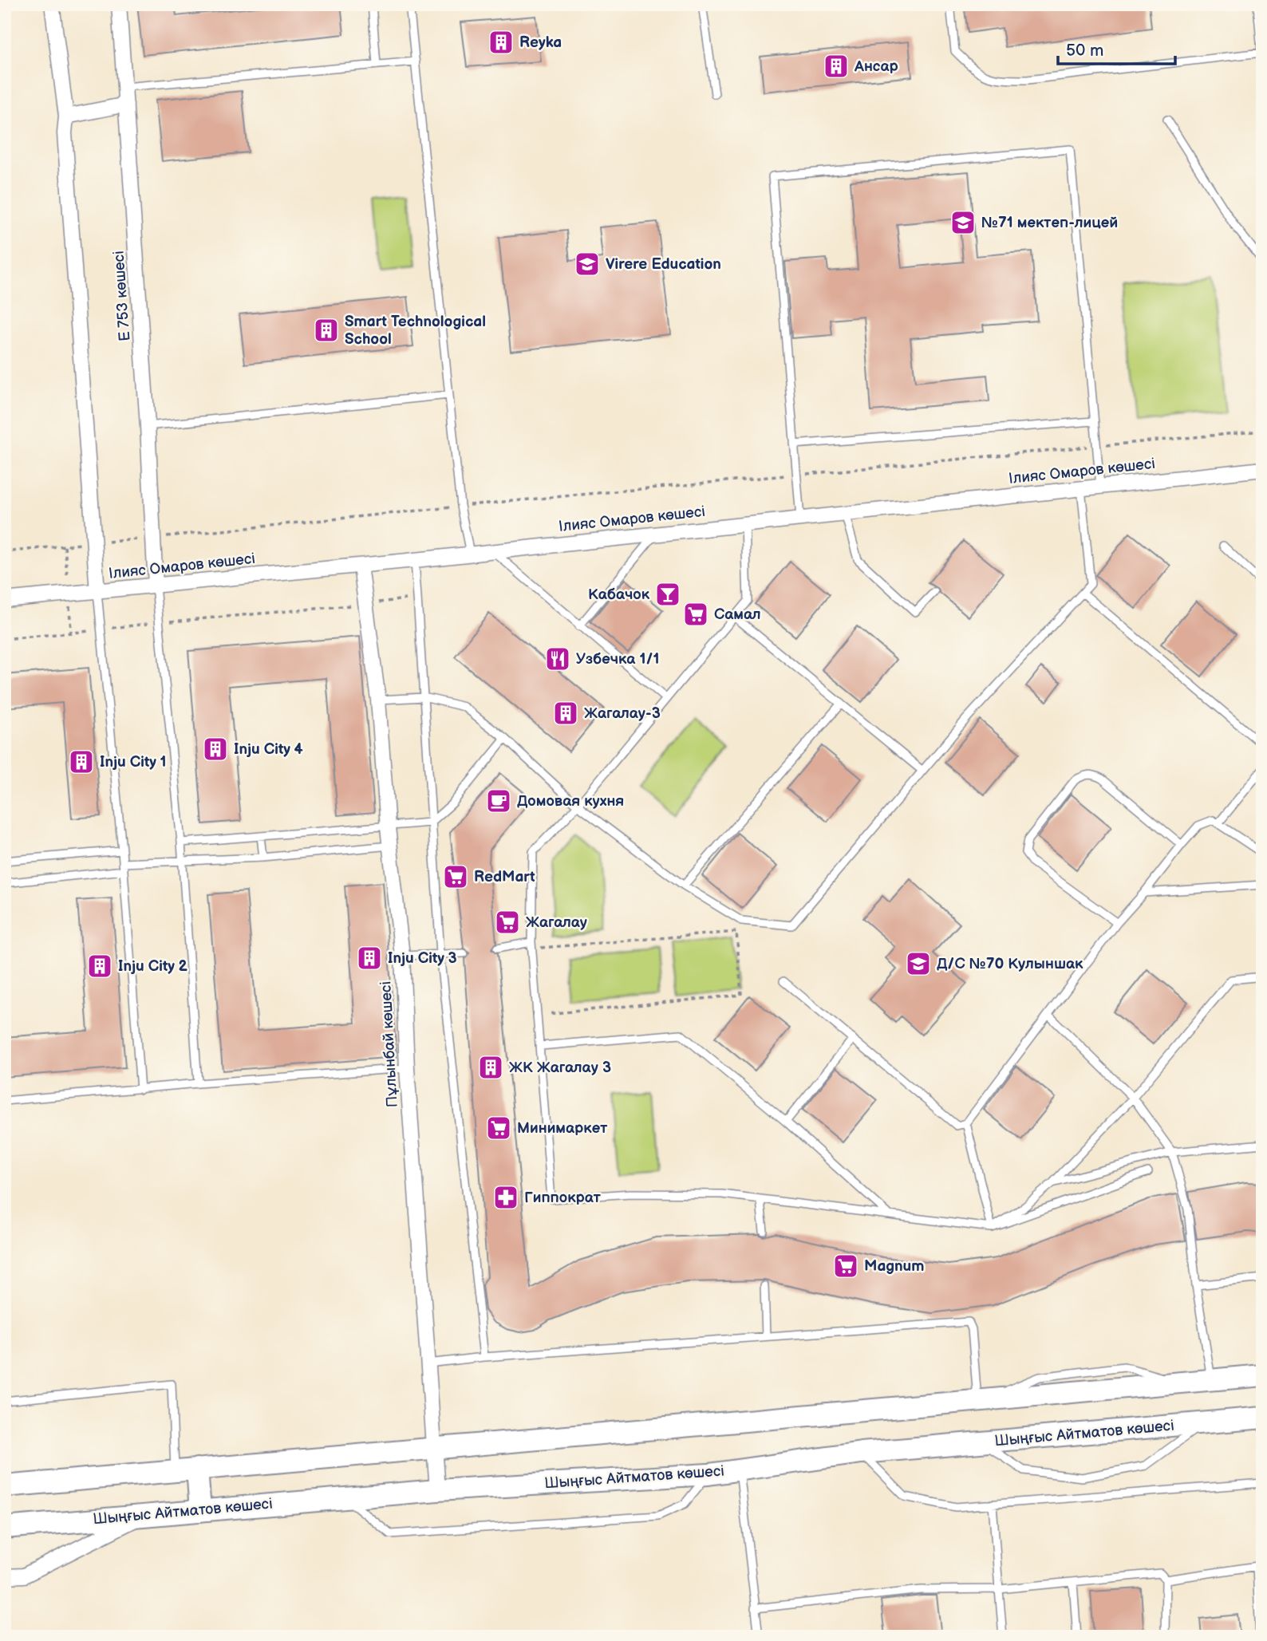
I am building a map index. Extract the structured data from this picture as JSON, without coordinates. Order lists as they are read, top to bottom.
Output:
{
  "streets": {
    "main road": ["Шыңғыс Айтматов көшесі"],
    "street": ["Е 753 көшесі", "Ілияс Омаров көшесі", "Пұлынбай көшесі"]
  },
  "crossings": [
    ["Е 753 көшесі", "Ілияс Омаров көшесі"],
    ["Ілияс Омаров көшесі", "Пұлынбай көшесі"],
    ["Пұлынбай көшесі", "Шыңғыс Айтматов көшесі"]
  ],
  "places": {
    "building": [
      "Reyka",
      "Ансар",
      "Smart Technological School",
      "Жагалау-3",
      "Inju City 4",
      "Inju City 1",
      "Inju City 3",
      "Inju City 2",
      "ЖК Жагалау 3"
    ],
    "school or university": ["№71 мектеп-лицей", "Virere Education", "Д/С №70 Кулыншак"],
    "bar": ["Кабачок"],
    "supermarket": [
      "Самал",
      "RedMart",
      "Жагалау",
      "Минимаркет",
      "Magnum"
    ],
    "restaurant": ["Узбечка 1/1"],
    "cafe": ["Домовая кухня"],
    "pharmacy": ["Гиппократ"]
  },
  "scale_bar": "50 m"
}
